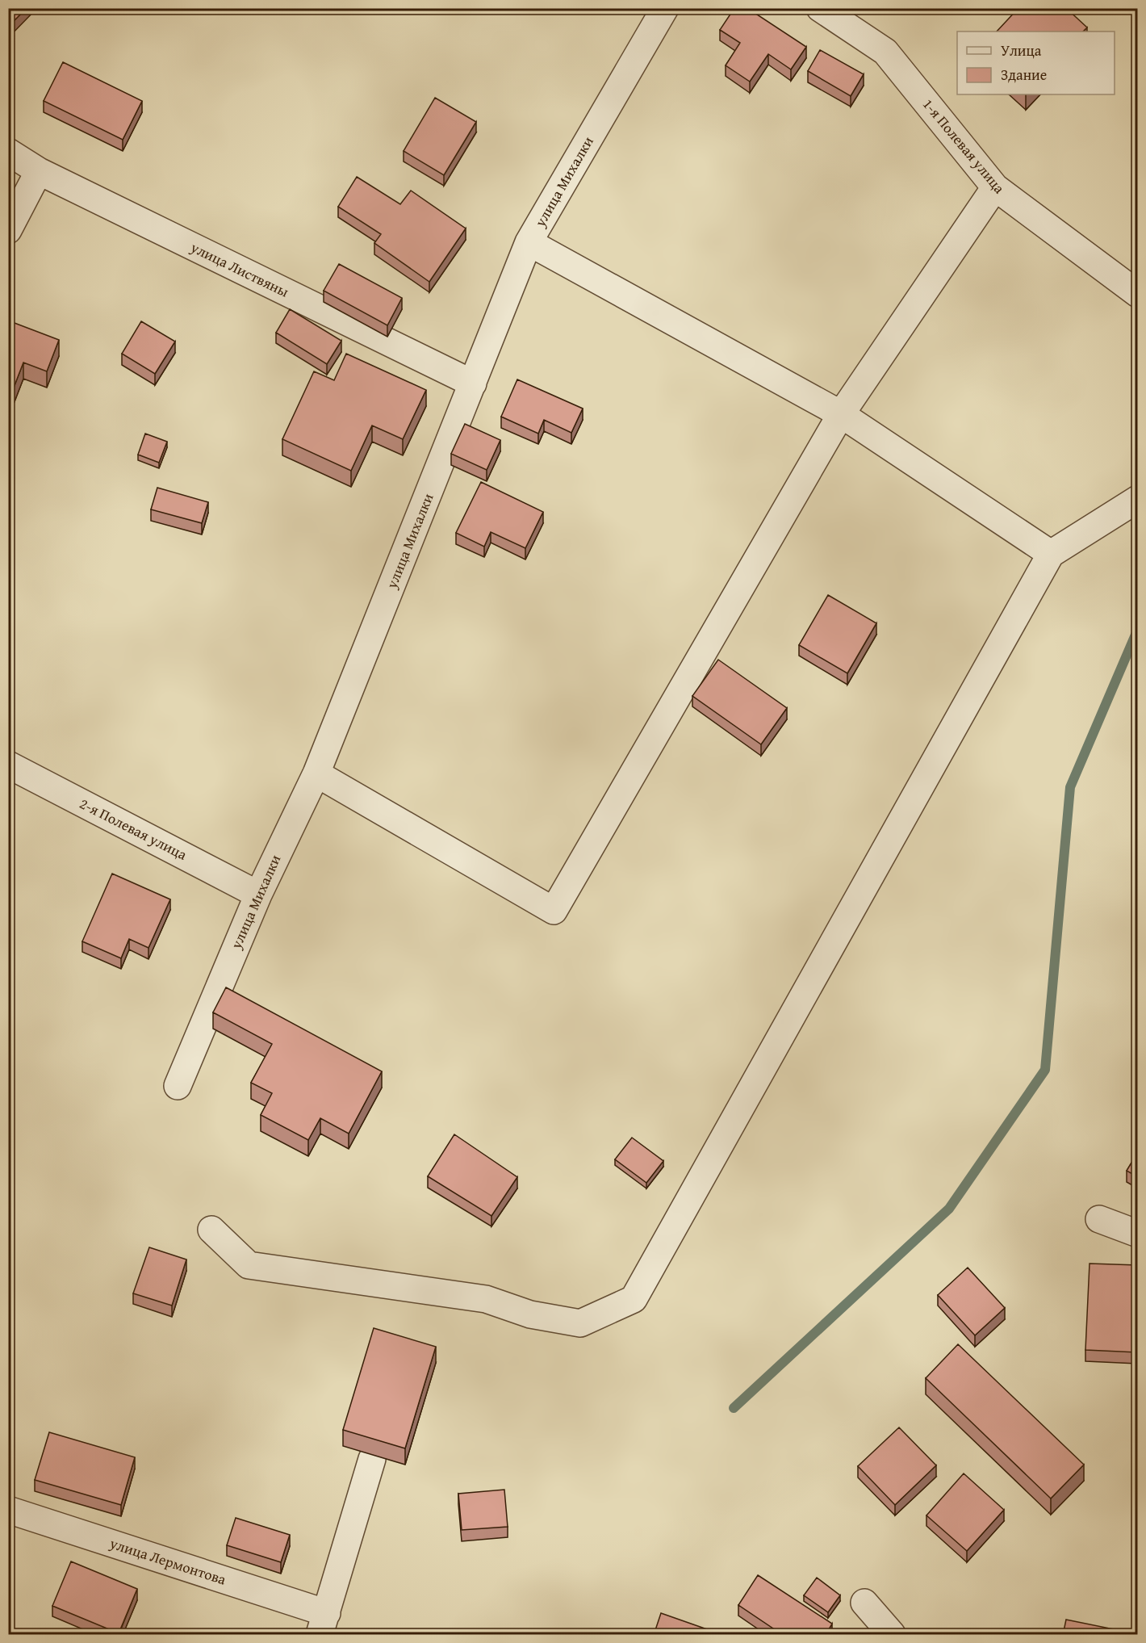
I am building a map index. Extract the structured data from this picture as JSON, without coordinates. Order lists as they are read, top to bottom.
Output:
{
  "streets": {
    "street": [
      "1-я Полевая улица",
      "улица Михалки",
      "улица Листвяны",
      "2-я Полевая улица",
      "улица Лермонтова"
    ]
  },
  "crossings": [
    ["улица Михалки", "улица Листвяны"],
    ["улица Михалки", "2-я Полевая улица"]
  ],
  "legend": ["Улица", "Здание"]
}
